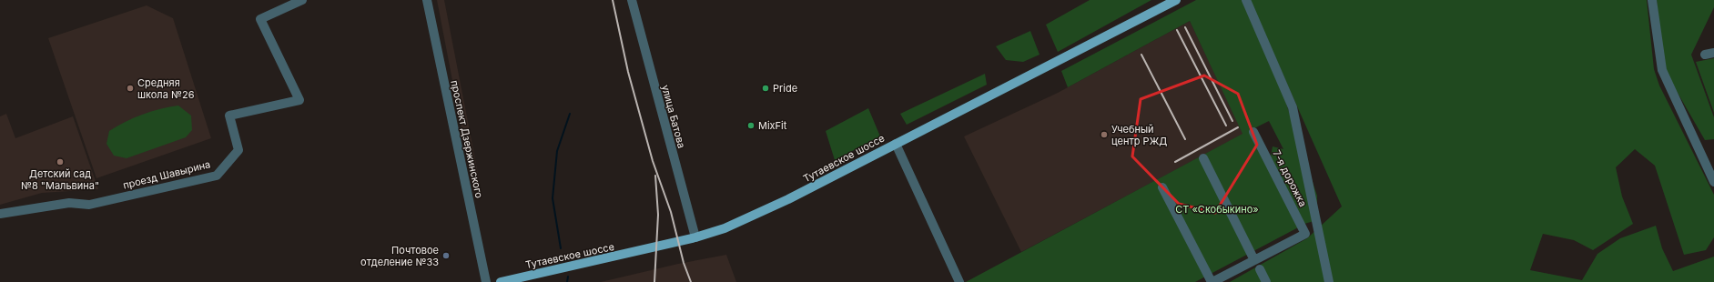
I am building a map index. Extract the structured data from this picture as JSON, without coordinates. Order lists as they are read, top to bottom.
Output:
{
  "streets": {
    "main road": ["Тутаевское шоссе"],
    "street": [
      "улица Батова",
      "проспект Дзержинского",
      "проезд Шавырина",
      "7-я дорожка"
    ]
  },
  "crossings": [
    ["улица Батова", "Тутаевское шоссе"]
  ],
  "parks": ["СТ «Скобыкино»"],
  "places": [
    "Средняя школа №26",
    "Pride",
    "MixFit",
    "Учебный центр РЖД",
    "Детский сад №8 \"Мальвина\"",
    "Почтовое отделение №33"
  ]
}
